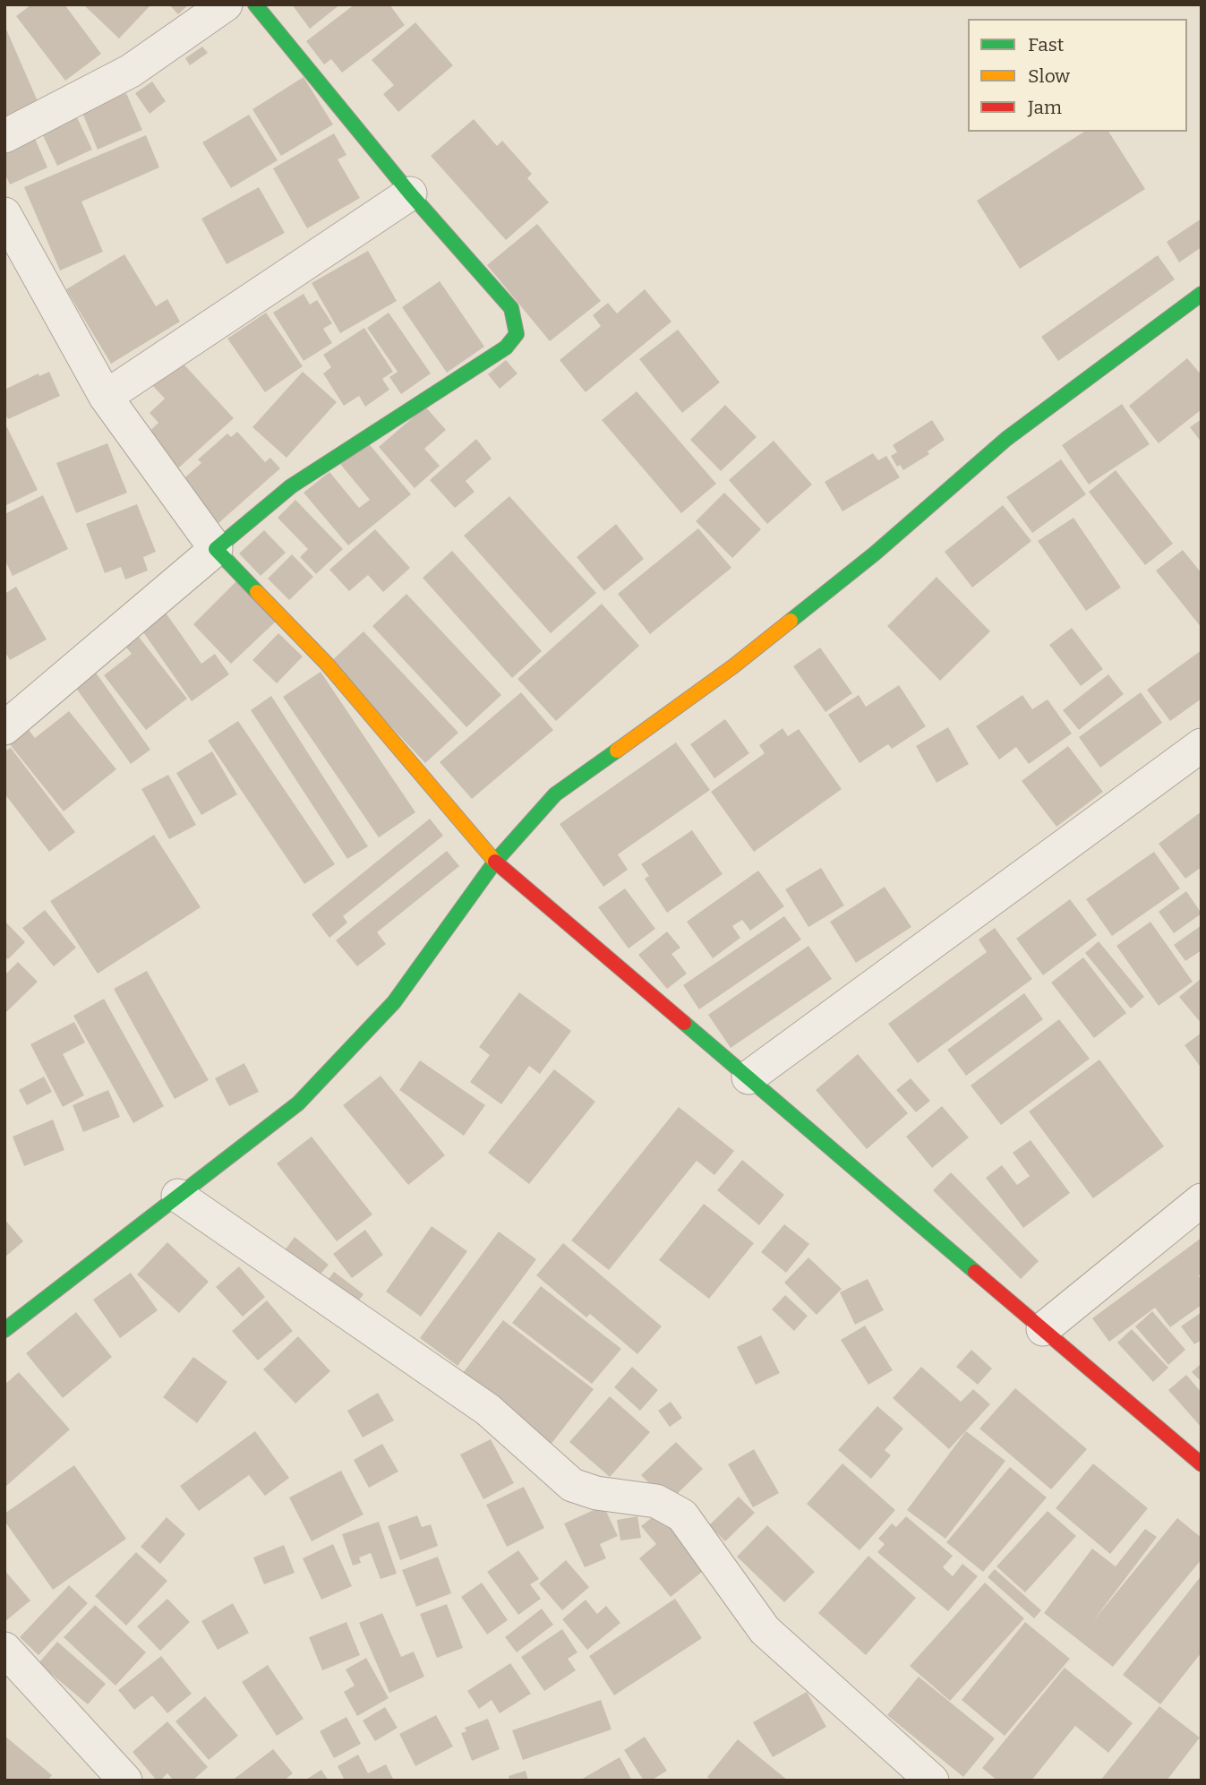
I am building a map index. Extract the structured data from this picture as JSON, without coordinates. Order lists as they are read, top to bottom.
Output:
{
  "legend": ["Fast", "Slow", "Jam"]
}
